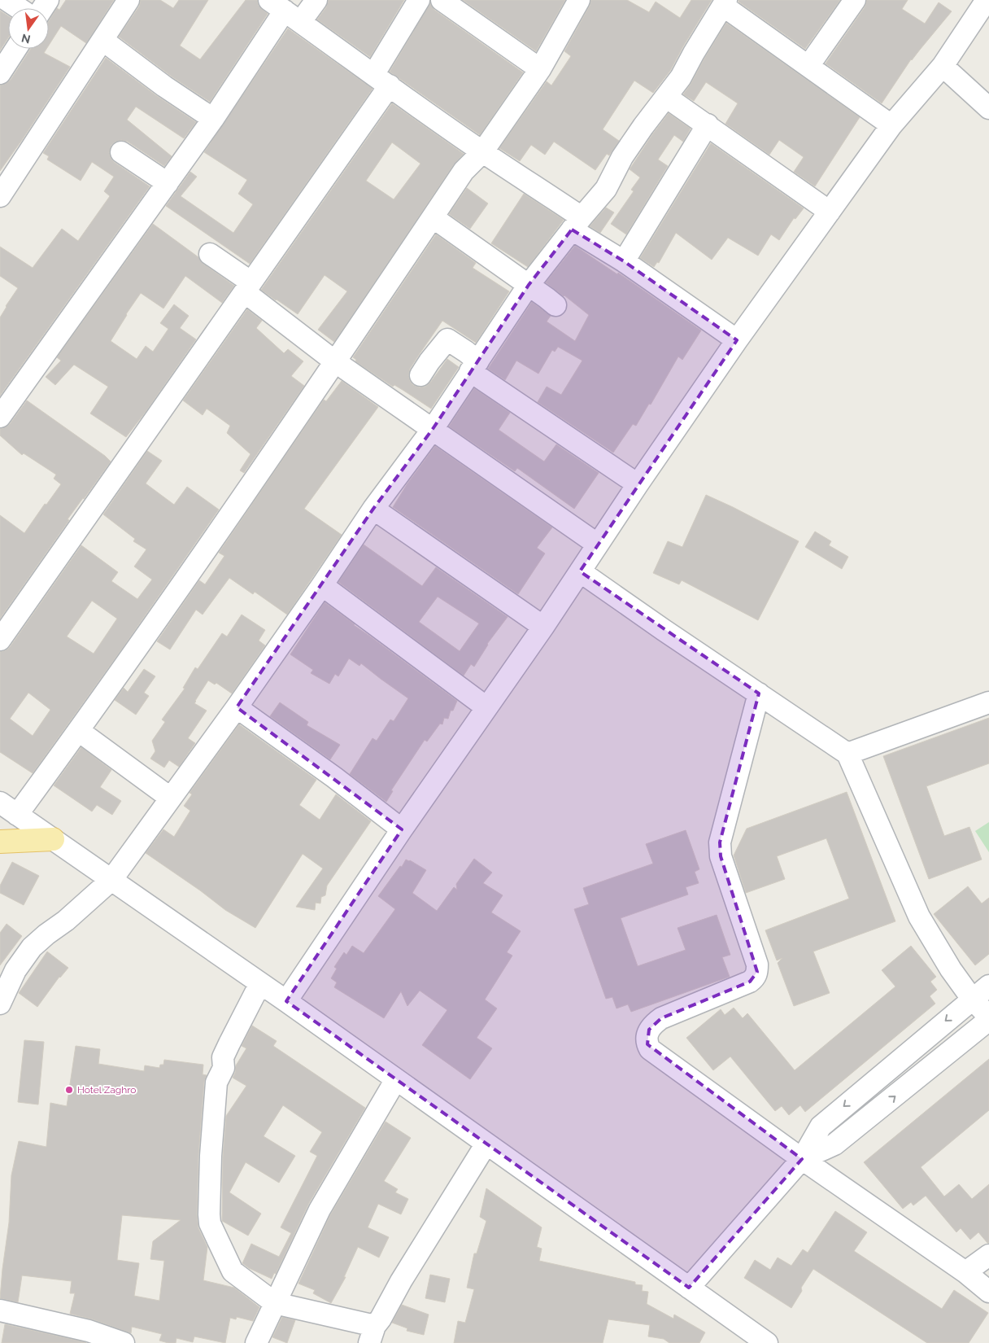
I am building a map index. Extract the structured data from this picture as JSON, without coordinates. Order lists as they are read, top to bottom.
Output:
{
  "places": ["Hotel Zaghro"],
  "north": "bottom"
}
